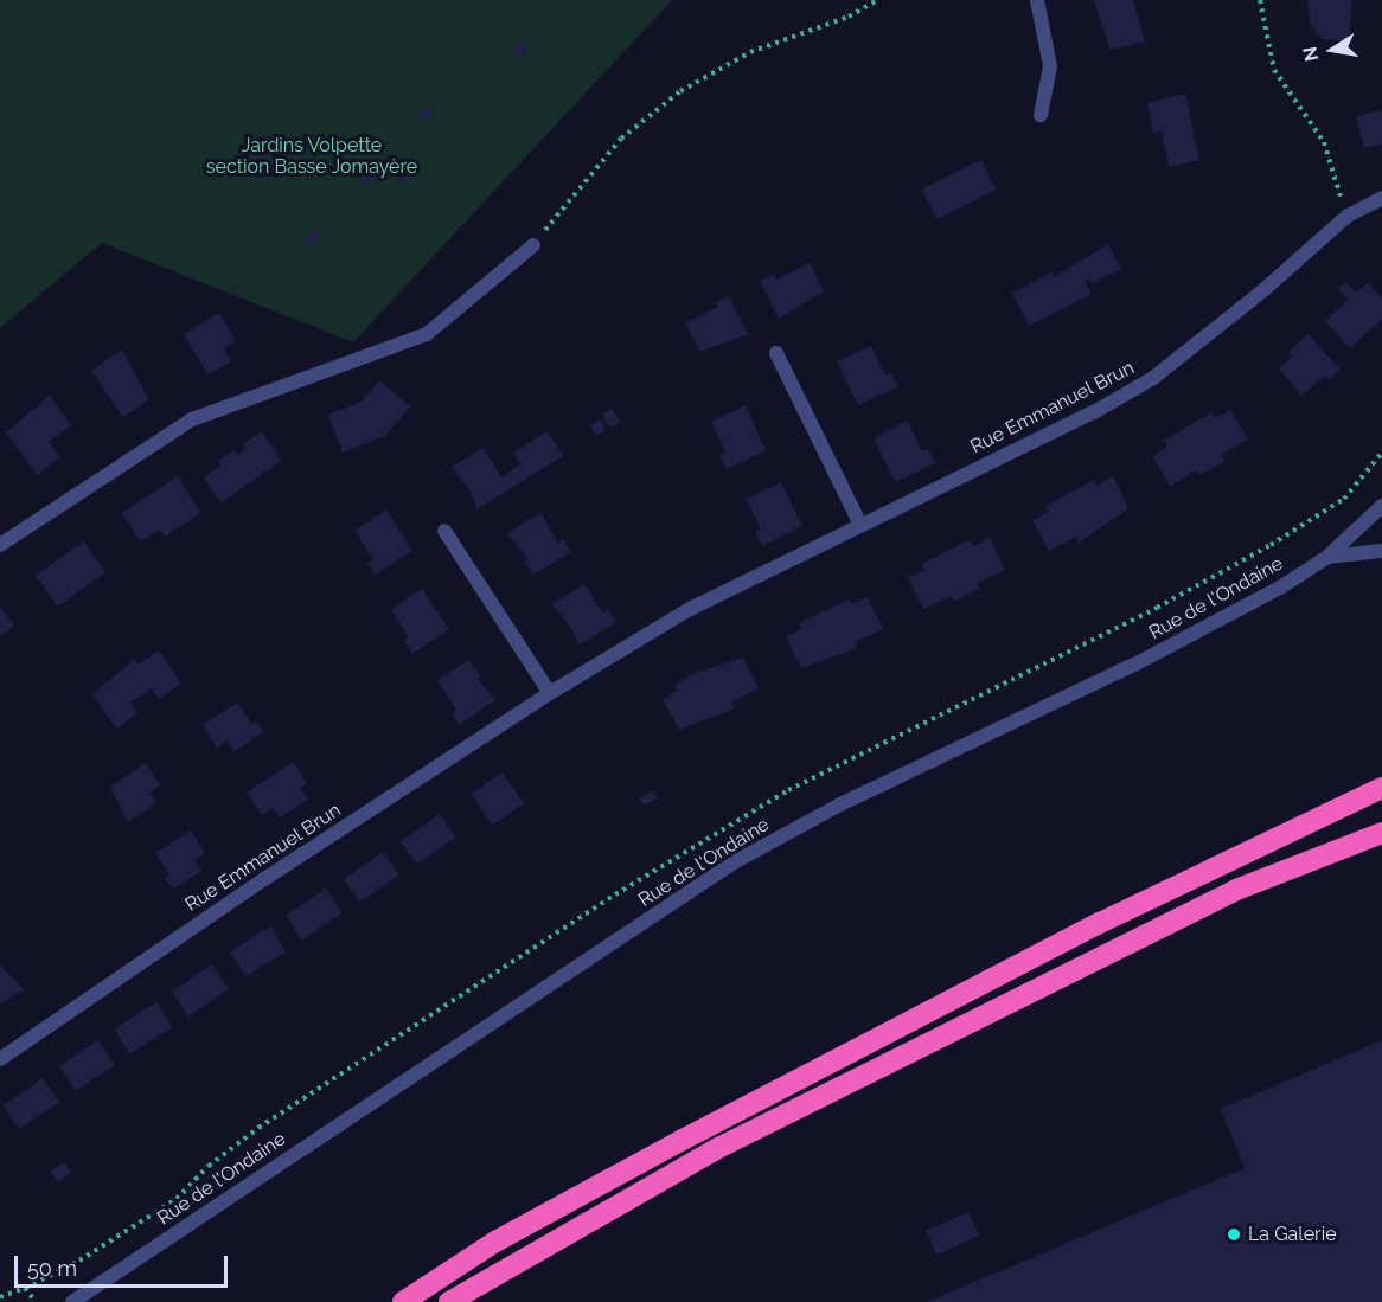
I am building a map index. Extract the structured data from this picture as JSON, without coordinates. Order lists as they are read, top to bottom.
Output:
{
  "streets": {
    "street": ["Rue Emmanuel Brun", "Rue de l'Ondaine"]
  },
  "parks": ["Jardins Volpette section Basse Jomayère"],
  "places": ["La Galerie"],
  "scale_bar": "50 m",
  "north": "left"
}
